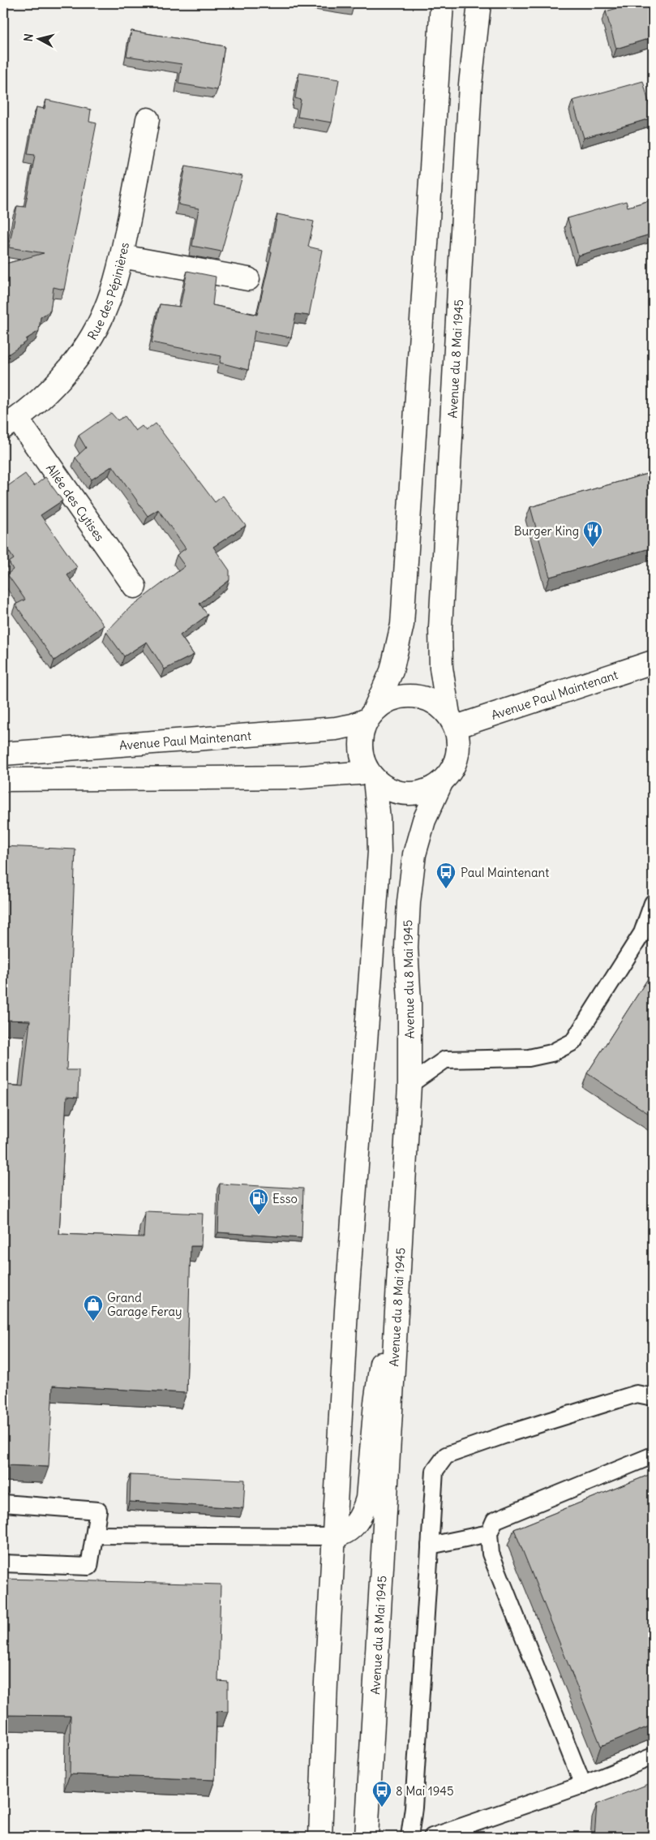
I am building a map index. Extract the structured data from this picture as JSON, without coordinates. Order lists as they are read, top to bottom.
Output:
{
  "streets": {
    "main road": [
      "Rue des Pépinières",
      "Avenue du 8 Mai 1945",
      "Allée des Cytises",
      "Avenue Paul Maintenant"
    ]
  },
  "crossings": [
    ["Rue des Pépinières", "Allée des Cytises"],
    ["Avenue du 8 Mai 1945", "Avenue Paul Maintenant"]
  ],
  "places": {
    "restaurant": ["Burger King"],
    "bus stop": ["Paul Maintenant", "8 Mai 1945"],
    "fuel station": ["Esso"],
    "shop": ["Grand Garage Feray"]
  },
  "north": "left"
}
